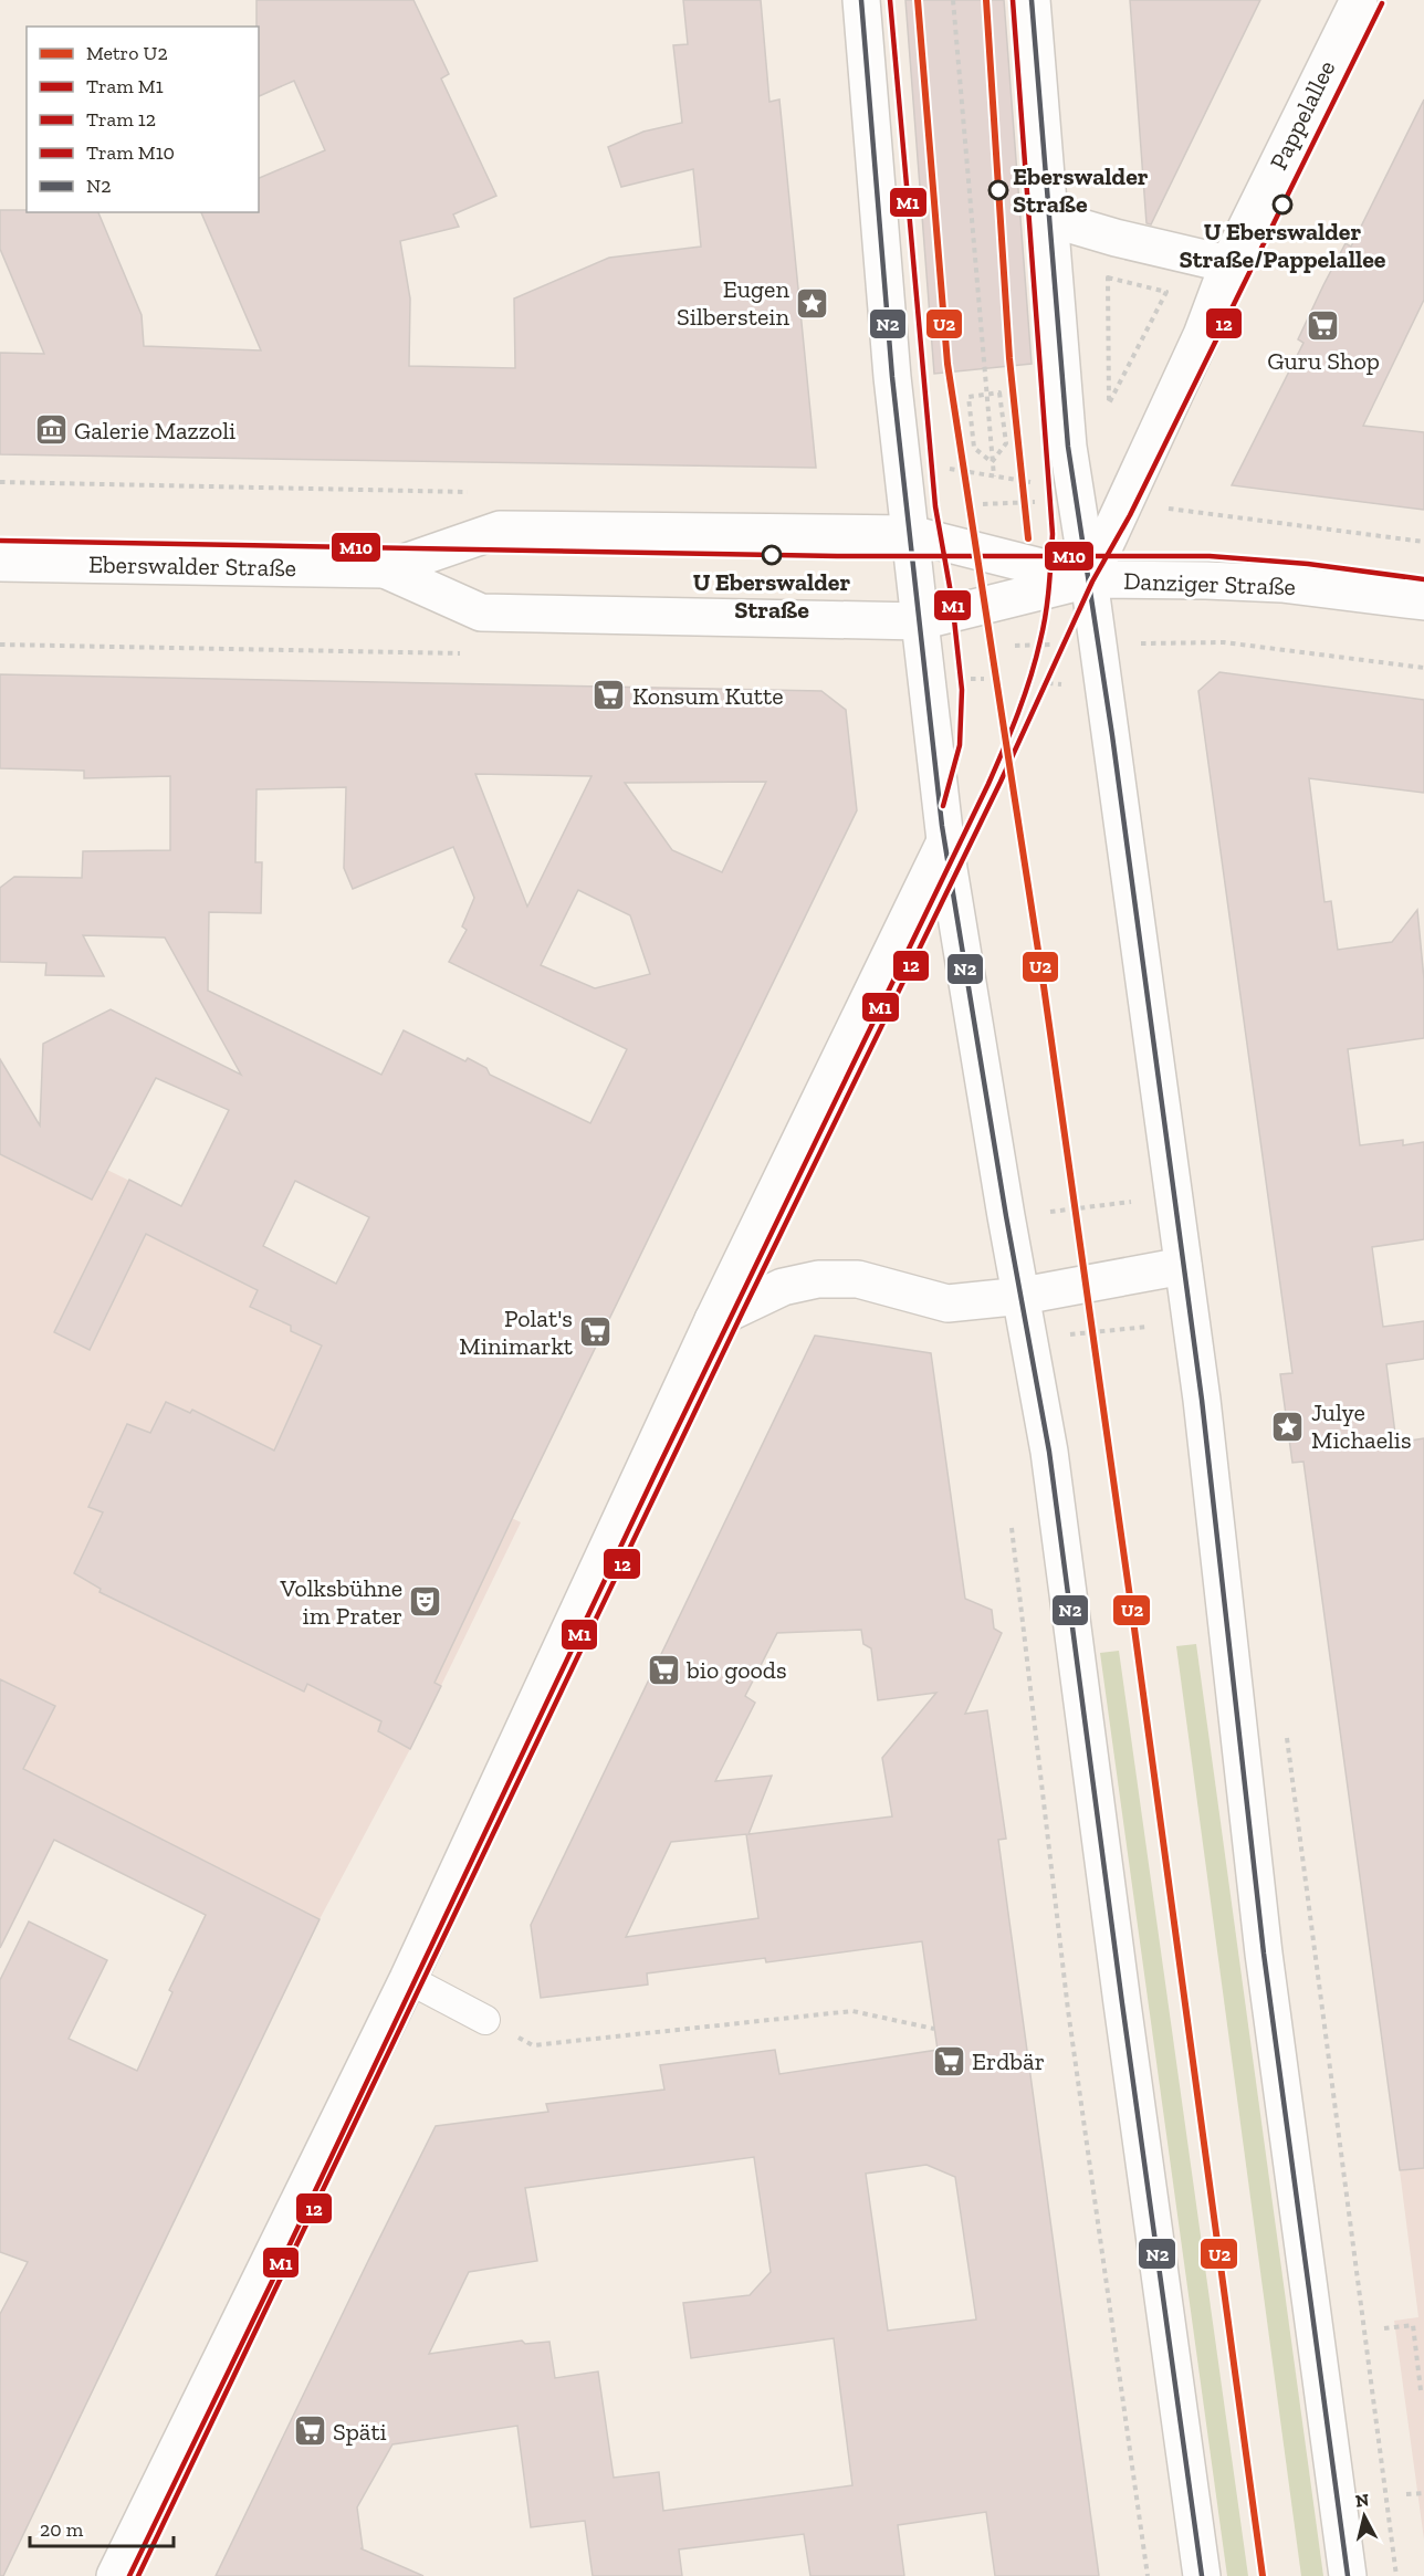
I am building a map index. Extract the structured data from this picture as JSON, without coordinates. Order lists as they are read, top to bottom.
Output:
{
  "streets": {
    "main road": ["Pappelallee", "Eberswalder Straße", "Danziger Straße"]
  },
  "crossings": [
    ["Pappelallee", "Eberswalder Straße"],
    ["Pappelallee", "Danziger Straße"],
    ["Eberswalder Straße", "Danziger Straße"]
  ],
  "places": {
    "other": ["Eberswalder Straße", "U Eberswalder Straße/Pappelallee", "U Eberswalder Straße"],
    "place": ["Eugen Silberstein", "Julye Michaelis"],
    "supermarket": [
      "Guru Shop",
      "Konsum Kutte",
      "Polat's Minimarkt",
      "bio goods",
      "Erdbär",
      "Späti"
    ],
    "museum": ["Galerie Mazzoli"],
    "theatre": ["Volksbühne im Prater"]
  },
  "lines": [
    "metro line U2",
    "tram line M1",
    "transit line N2",
    "tram line 12",
    "tram line M10"
  ],
  "legend": [
    "Metro U2",
    "Tram M1",
    "Tram 12",
    "Tram M10",
    "N2"
  ],
  "scale_bar": "20 m",
  "north": "top"
}
